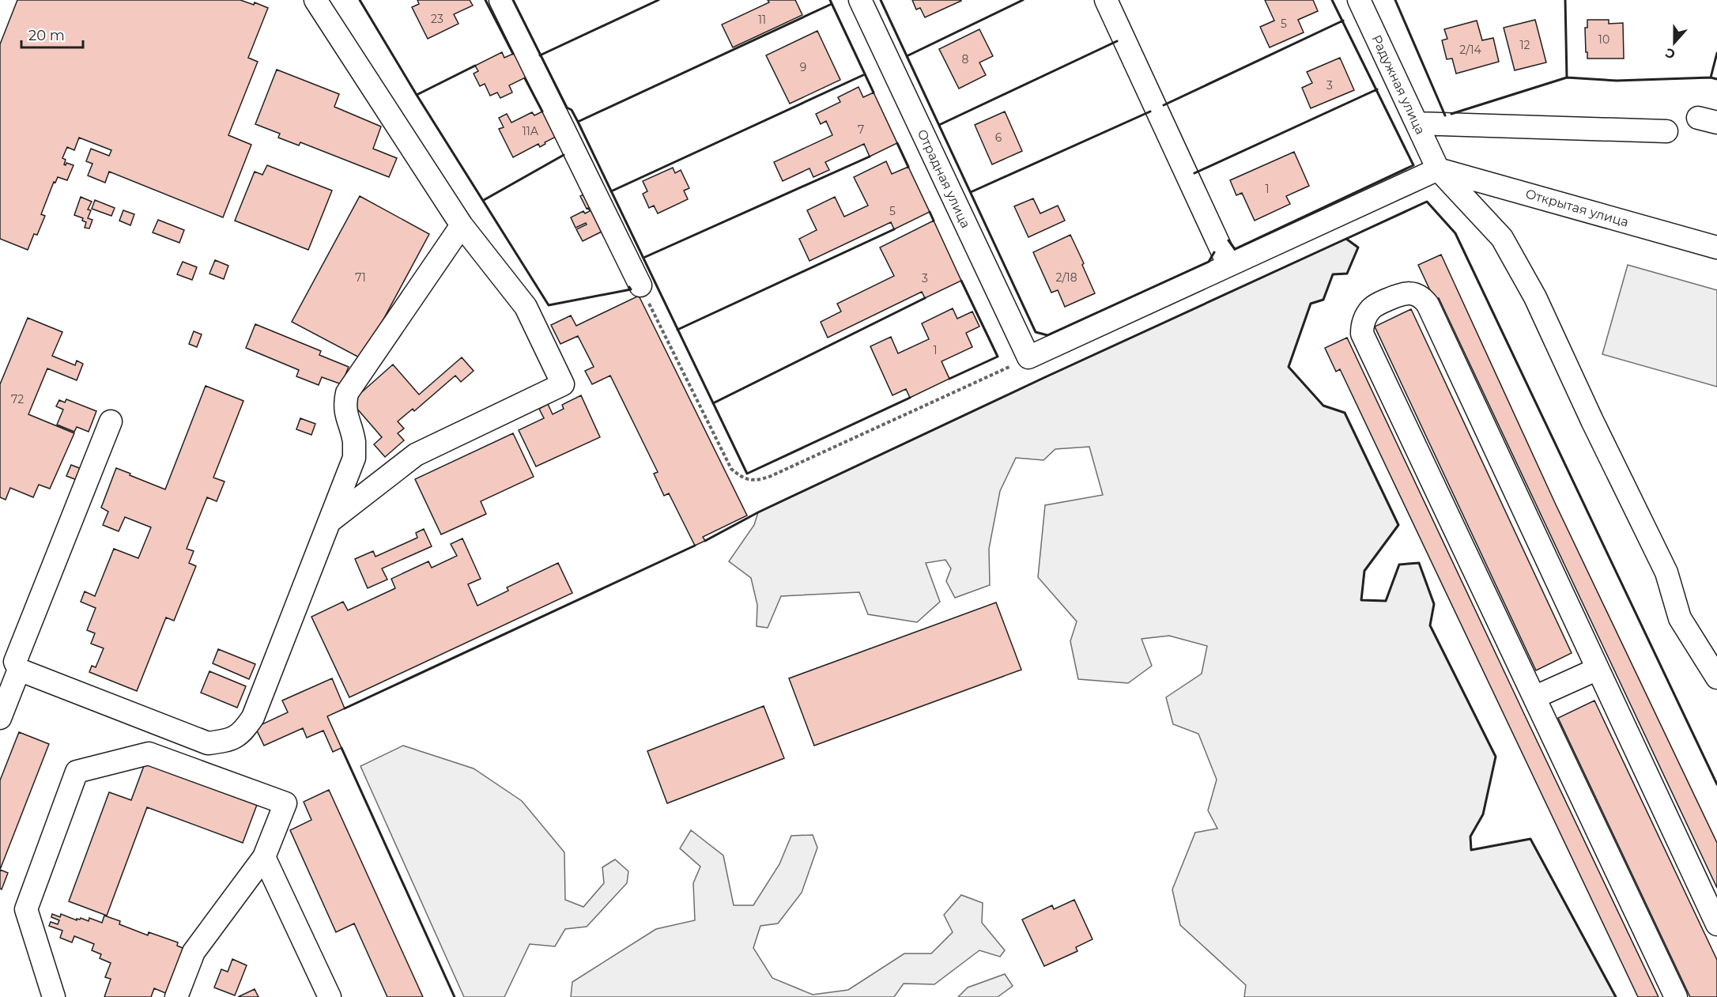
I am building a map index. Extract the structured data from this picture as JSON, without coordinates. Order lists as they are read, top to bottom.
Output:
{
  "streets": {
    "street": ["Радужная улица", "Отрадная улица", "Открытая улица"]
  },
  "crossings": [
    ["Радужная улица", "Открытая улица"]
  ],
  "house_numbers": [
    "23",
    "11",
    "5",
    "10",
    "12",
    "2/14",
    "8",
    "9",
    "3",
    "7",
    "11А",
    "6",
    "1",
    "5",
    "71",
    "2/18",
    "3",
    "1",
    "72"
  ],
  "scale_bar": "20 m",
  "north": "bottom"
}
